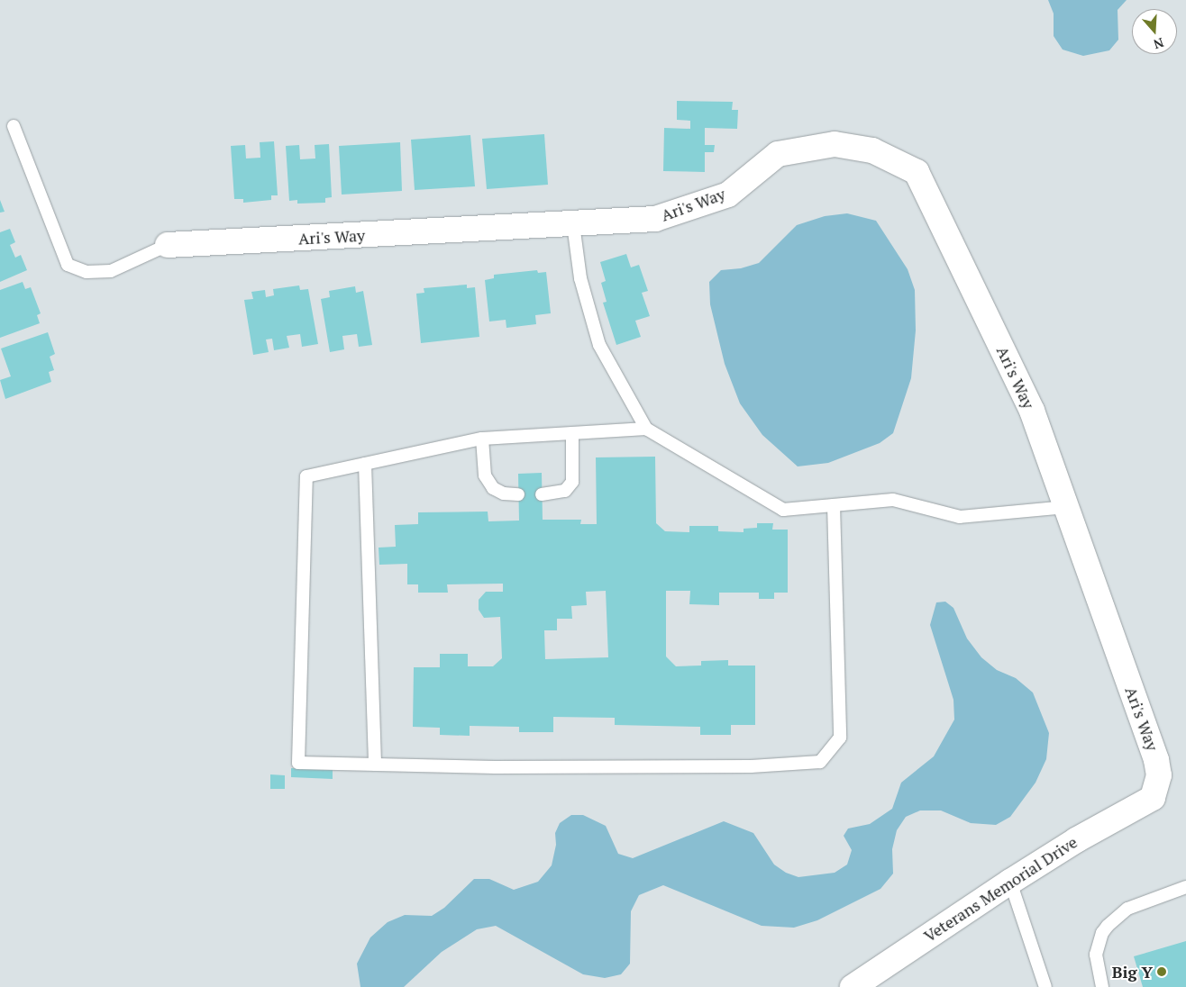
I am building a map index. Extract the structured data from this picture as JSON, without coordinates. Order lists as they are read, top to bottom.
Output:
{
  "streets": {
    "street": ["Ari's Way", "Veterans Memorial Drive"]
  },
  "crossings": [
    ["Ari's Way", "Veterans Memorial Drive"]
  ],
  "places": ["Big Y"],
  "north": "bottom"
}
